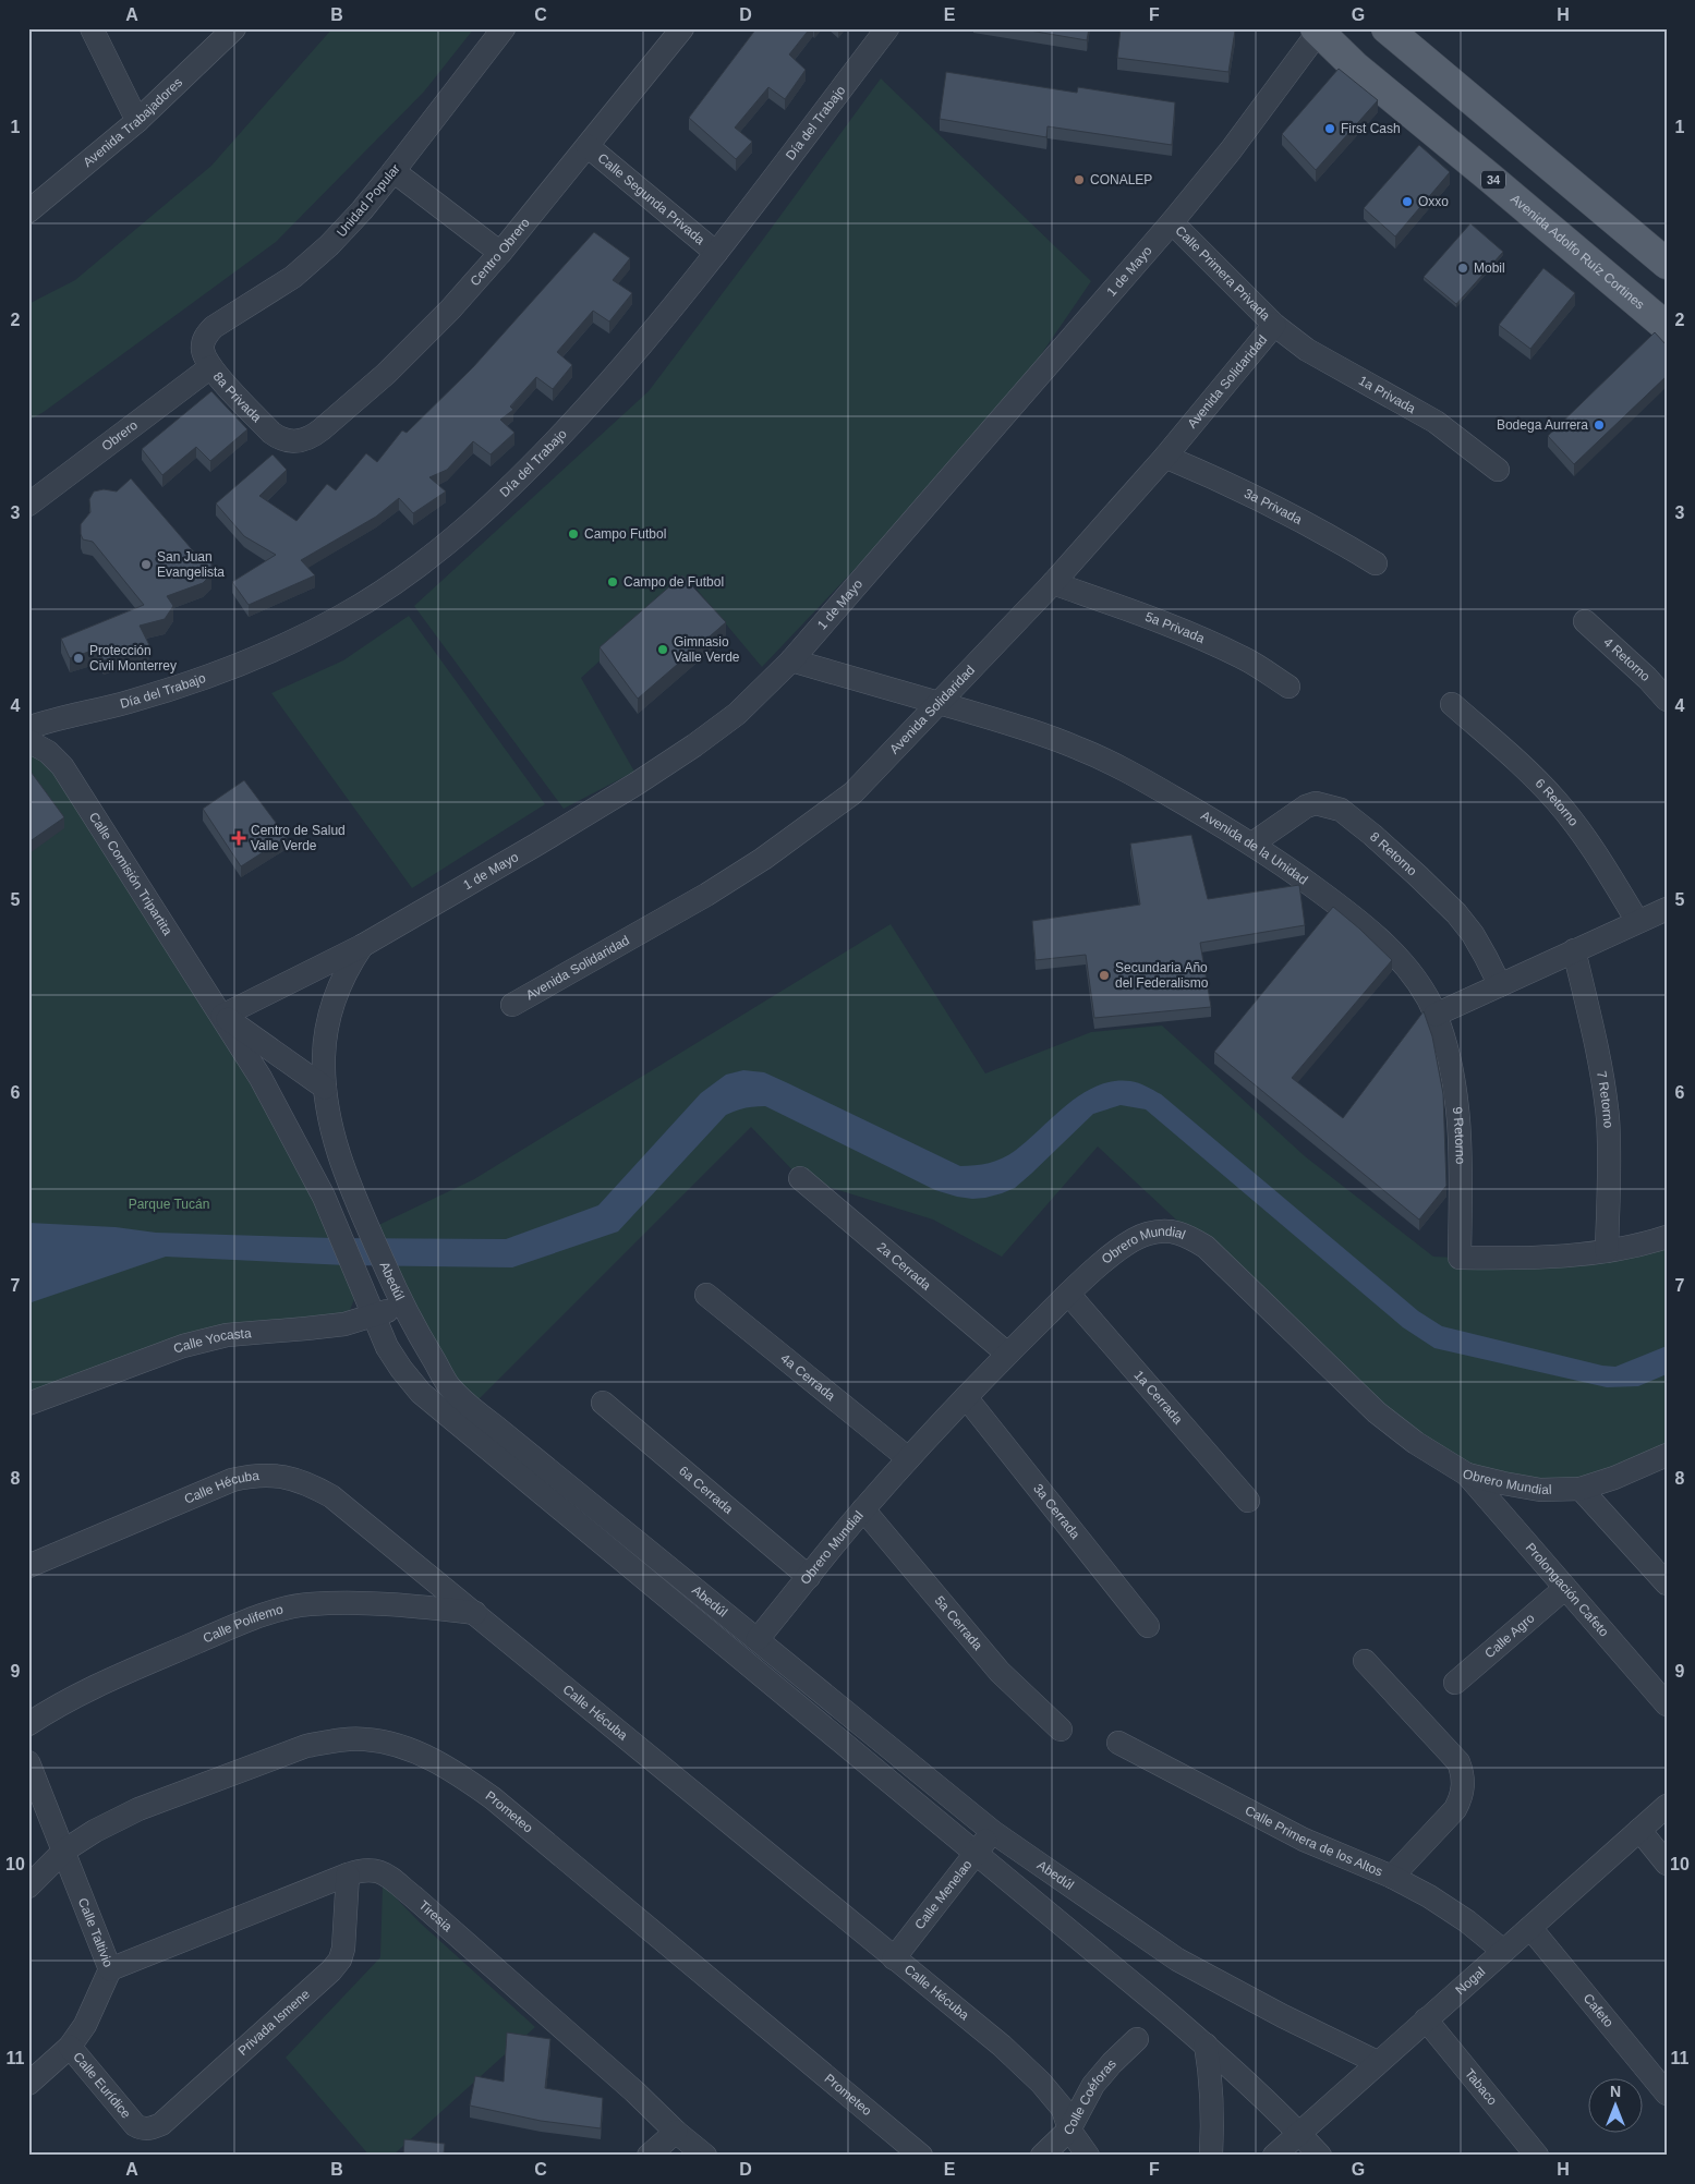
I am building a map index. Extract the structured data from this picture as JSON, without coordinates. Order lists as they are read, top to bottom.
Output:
{
  "streets": {
    "main road": ["34", "Avenida Adolfo Ruíz Cortines"],
    "street": [
      "Avenida Trabajadores",
      "Día del Trabajo",
      "Calle Segunda Privada",
      "Unidad Popular",
      "Centro Obrero",
      "1 de Mayo",
      "Calle Primera Privada",
      "Avenida Solidaridad",
      "1a Privada",
      "8a Privada",
      "Obrero",
      "3a Privada",
      "5a Privada",
      "4 Retorno",
      "6 Retorno",
      "Avenida de la Unidad",
      "8 Retorno",
      "Calle Comisión Tripartita",
      "7 Retorno",
      "9 Retorno",
      "Obrero Mundial",
      "2a Cerrada",
      "Abedúl",
      "Calle Yocasta",
      "4a Cerrada",
      "1a Cerrada",
      "Calle Hécuba",
      "6a Cerrada",
      "3a Cerrada",
      "Prolongación Cafeto",
      "5a Cerrada",
      "Calle Polifemo",
      "Calle Agro",
      "Prometeo",
      "Calle Primera de los Altos",
      "Calle Menelao",
      "Tiresia",
      "Calle Taltivio",
      "Nogal",
      "Cafeto",
      "Privada Ismene",
      "Calle Eurídice",
      "Tabaco",
      "Colle Coéforas"
    ]
  },
  "crossings": [
    ["Día del Trabajo", "Calle Segunda Privada"],
    ["Calle Segunda Privada", "Centro Obrero"],
    ["Unidad Popular", "8a Privada"],
    ["Centro Obrero", "8a Privada"],
    ["Avenida Adolfo Ruíz Cortines", "1 de Mayo"],
    ["1 de Mayo", "Calle Primera Privada"],
    ["1 de Mayo", "Avenida de la Unidad"],
    ["1 de Mayo", "Calle Comisión Tripartita"],
    ["1 de Mayo", "Abedúl"],
    ["Calle Primera Privada", "Avenida Solidaridad"],
    ["Calle Primera Privada", "1a Privada"],
    ["Avenida Solidaridad", "1a Privada"],
    ["Avenida Solidaridad", "3a Privada"],
    ["Avenida Solidaridad", "5a Privada"],
    ["Avenida Solidaridad", "Avenida de la Unidad"],
    ["8a Privada", "Obrero"],
    ["Avenida de la Unidad", "8 Retorno"],
    ["Avenida de la Unidad", "9 Retorno"],
    ["Calle Comisión Tripartita", "Abedúl"],
    ["7 Retorno", "9 Retorno"],
    ["Obrero Mundial", "2a Cerrada"],
    ["Obrero Mundial", "Abedúl"],
    ["Obrero Mundial", "4a Cerrada"],
    ["Obrero Mundial", "1a Cerrada"],
    ["Obrero Mundial", "6a Cerrada"],
    ["Obrero Mundial", "3a Cerrada"],
    ["Obrero Mundial", "Prolongación Cafeto"],
    ["Obrero Mundial", "5a Cerrada"],
    ["Abedúl", "Calle Yocasta"],
    ["Abedúl", "Calle Menelao"],
    ["Abedúl", "Nogal"],
    ["Calle Hécuba", "Calle Polifemo"],
    ["Calle Hécuba", "Calle Menelao"],
    ["Calle Hécuba", "Colle Coéforas"],
    ["Prolongación Cafeto", "Calle Agro"],
    ["Prometeo", "Calle Taltivio"],
    ["Calle Primera de los Altos", "Nogal"],
    ["Tiresia", "Calle Taltivio"],
    ["Tiresia", "Privada Ismene"],
    ["Calle Taltivio", "Calle Eurídice"],
    ["Nogal", "Cafeto"],
    ["Nogal", "Tabaco"],
    ["Privada Ismene", "Calle Eurídice"]
  ],
  "parks": ["Parque Tucán"],
  "places": {
    "other": [
      "First Cash",
      "CONALEP",
      "Oxxo",
      "Mobil",
      "Bodega Aurrera",
      "Campo Futbol",
      "San Juan Evangelista",
      "Campo de Futbol",
      "Gimnasio Valle Verde",
      "Protección Civil Monterrey",
      "Secundaria Año del Federalismo"
    ],
    "health": ["Centro de Salud Valle Verde"]
  },
  "north": "top",
  "grid": {
    "columns": [
      "A",
      "B",
      "C",
      "D",
      "E",
      "F",
      "G",
      "H"
    ],
    "rows": [
      "1",
      "2",
      "3",
      "4",
      "5",
      "6",
      "7",
      "8",
      "9",
      "10",
      "11"
    ]
  }
}
